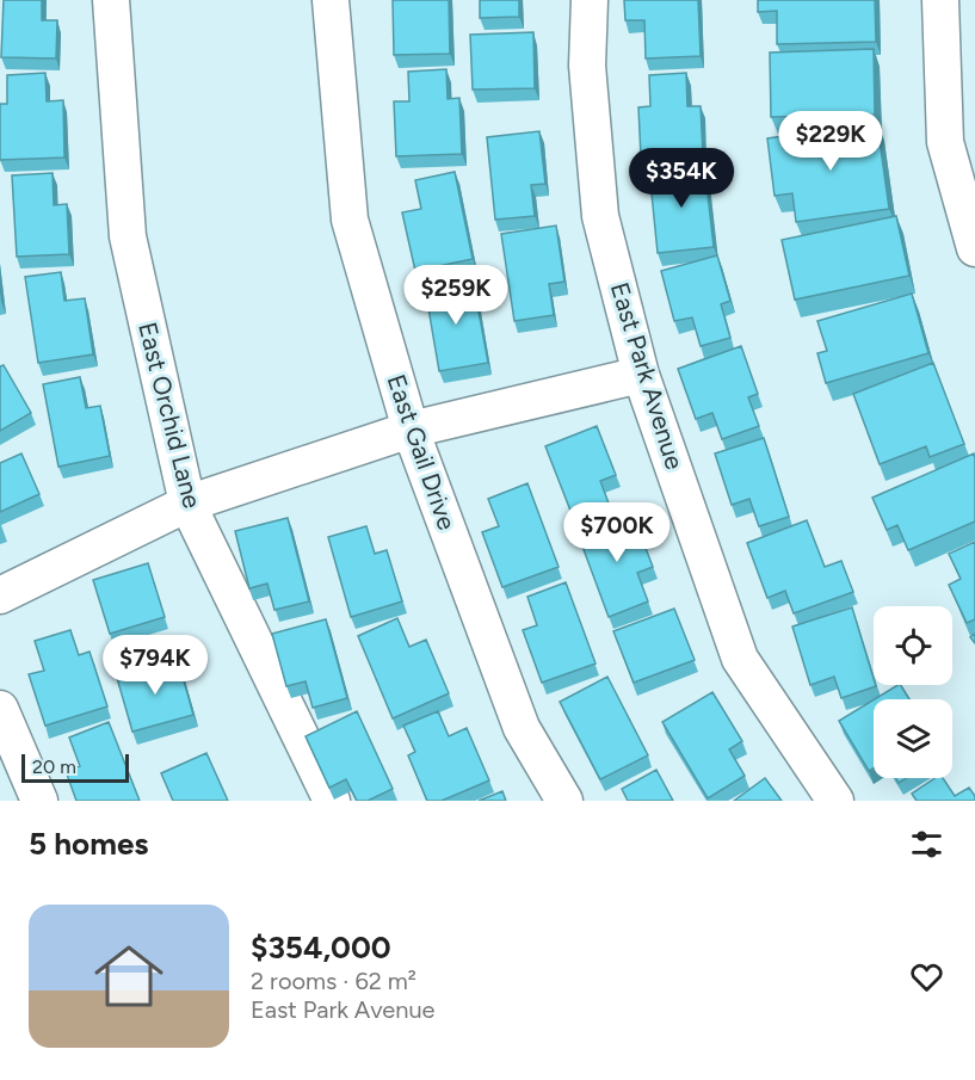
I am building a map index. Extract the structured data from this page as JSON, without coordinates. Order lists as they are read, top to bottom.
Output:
{
  "streets": {
    "street": ["East Park Avenue", "East Orchid Lane", "East Gail Drive"]
  },
  "scale_bar": "20 m",
  "page": {
    "price": [
      "$229K",
      "$354K",
      "$259K",
      "$700K",
      "$794K"
    ],
    "scale": "20 m",
    "heading": "5 homes",
    "list": [
      {
        "name": "$354,000",
        "note": "2 rooms · 62 m² · East Park Avenue"
      }
    ]
  }
}
